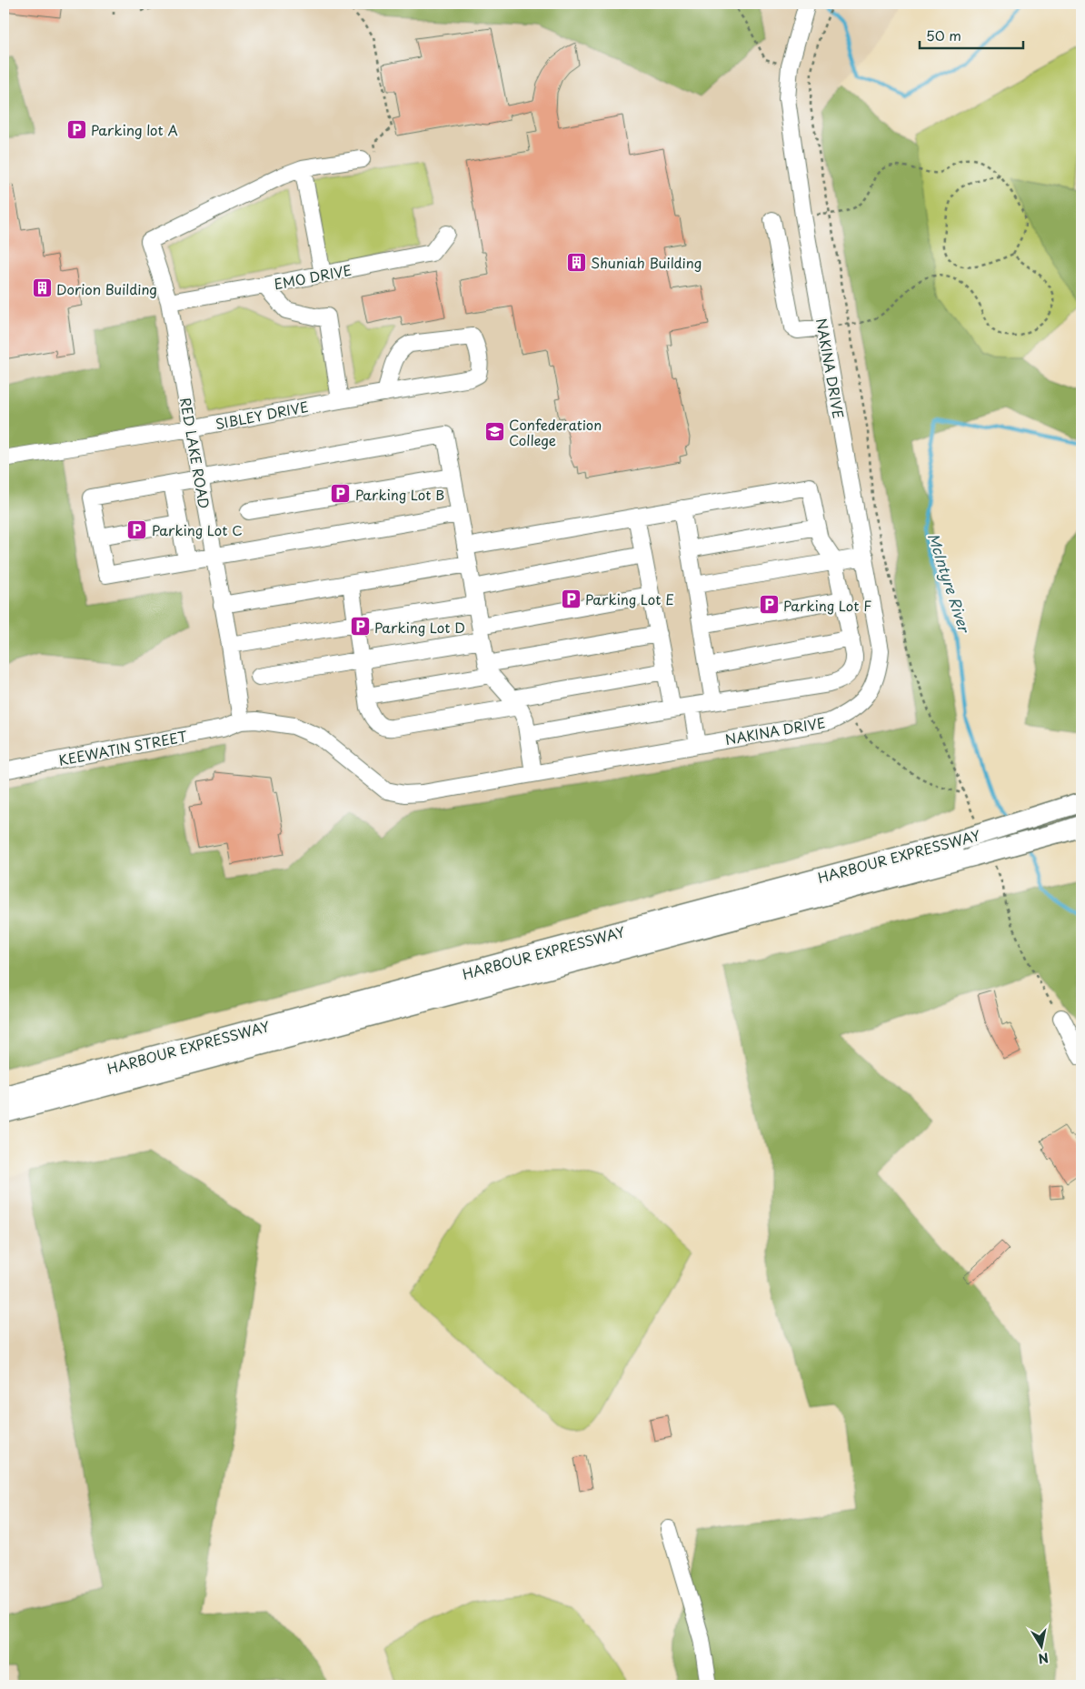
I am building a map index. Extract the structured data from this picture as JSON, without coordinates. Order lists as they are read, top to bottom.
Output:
{
  "streets": {
    "main road": ["HARBOUR EXPRESSWAY"],
    "street": [
      "EMO DRIVE",
      "NAKINA DRIVE",
      "SIBLEY DRIVE",
      "RED LAKE ROAD",
      "KEEWATIN STREET"
    ]
  },
  "crossings": [
    ["EMO DRIVE", "RED LAKE ROAD"],
    ["NAKINA DRIVE", "RED LAKE ROAD"],
    ["NAKINA DRIVE", "KEEWATIN STREET"],
    ["SIBLEY DRIVE", "RED LAKE ROAD"],
    ["RED LAKE ROAD", "KEEWATIN STREET"]
  ],
  "water": ["McIntyre River"],
  "places": {
    "parking": [
      "Parking lot A",
      "Parking Lot B",
      "Parking Lot C",
      "Parking Lot E",
      "Parking Lot F",
      "Parking Lot D"
    ],
    "building": ["Shuniah Building", "Dorion Building"],
    "school or university": ["Confederation College"]
  },
  "scale_bar": "50 m",
  "north": "bottom"
}
